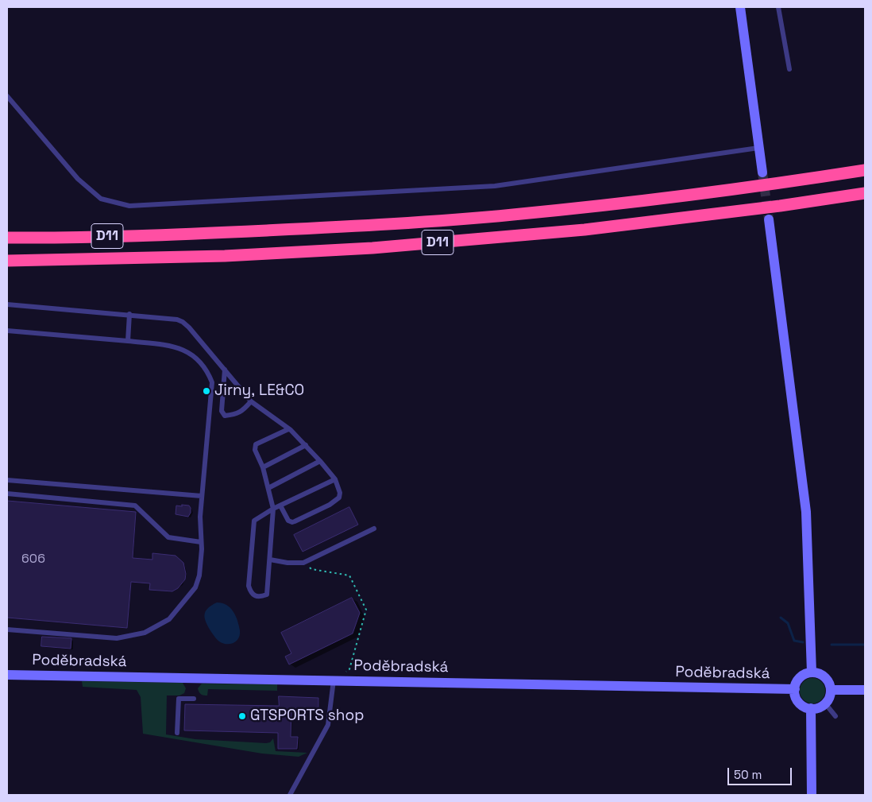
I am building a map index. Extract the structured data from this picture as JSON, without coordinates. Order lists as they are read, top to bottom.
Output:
{
  "streets": {
    "highway": ["D11"],
    "main road": ["Poděbradská"]
  },
  "places": ["Jirny, LE&CO", "GTSPORTS shop"],
  "house_numbers": ["606"],
  "scale_bar": "50 m"
}
